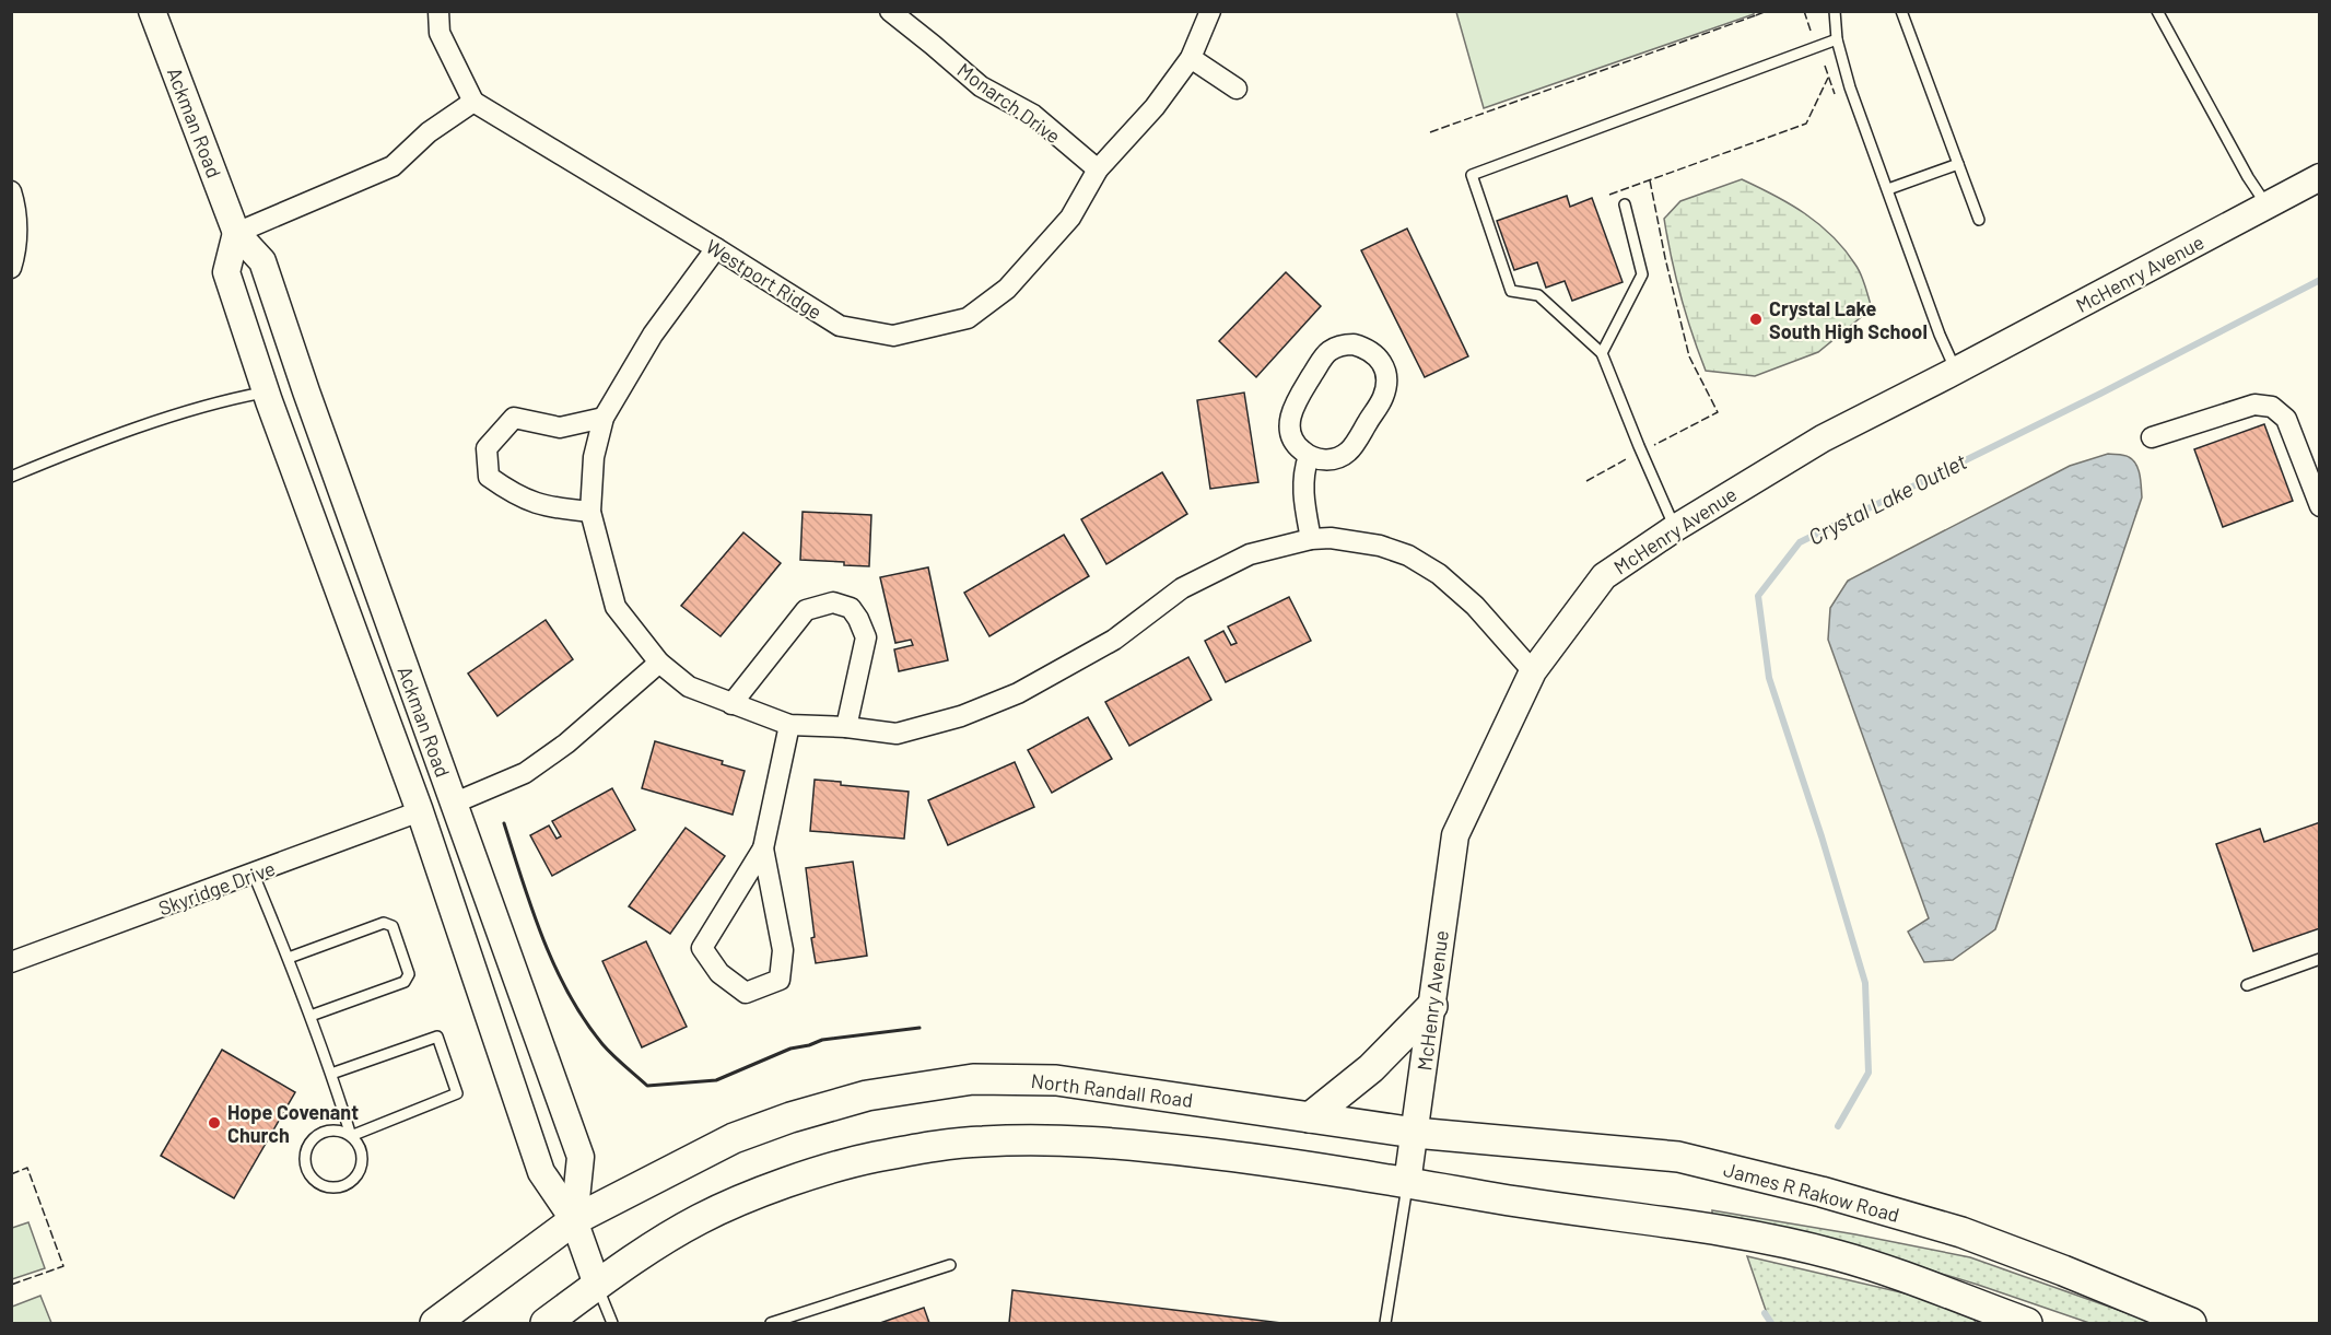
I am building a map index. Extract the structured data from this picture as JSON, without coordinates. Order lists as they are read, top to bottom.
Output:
{
  "streets": {
    "main road": ["North Randall Road", "James R Rakow Road"],
    "street": [
      "Monarch Drive",
      "Ackman Road",
      "McHenry Avenue",
      "Westport Ridge",
      "Skyridge Drive"
    ]
  },
  "crossings": [
    ["Monarch Drive", "Westport Ridge"],
    ["Ackman Road", "Skyridge Drive"],
    ["Ackman Road", "North Randall Road"],
    ["McHenry Avenue", "North Randall Road"],
    ["McHenry Avenue", "James R Rakow Road"],
    ["North Randall Road", "James R Rakow Road"]
  ],
  "water": ["Crystal Lake Outlet"],
  "places": ["Crystal Lake South High School", "Hope Covenant Church"]
}
